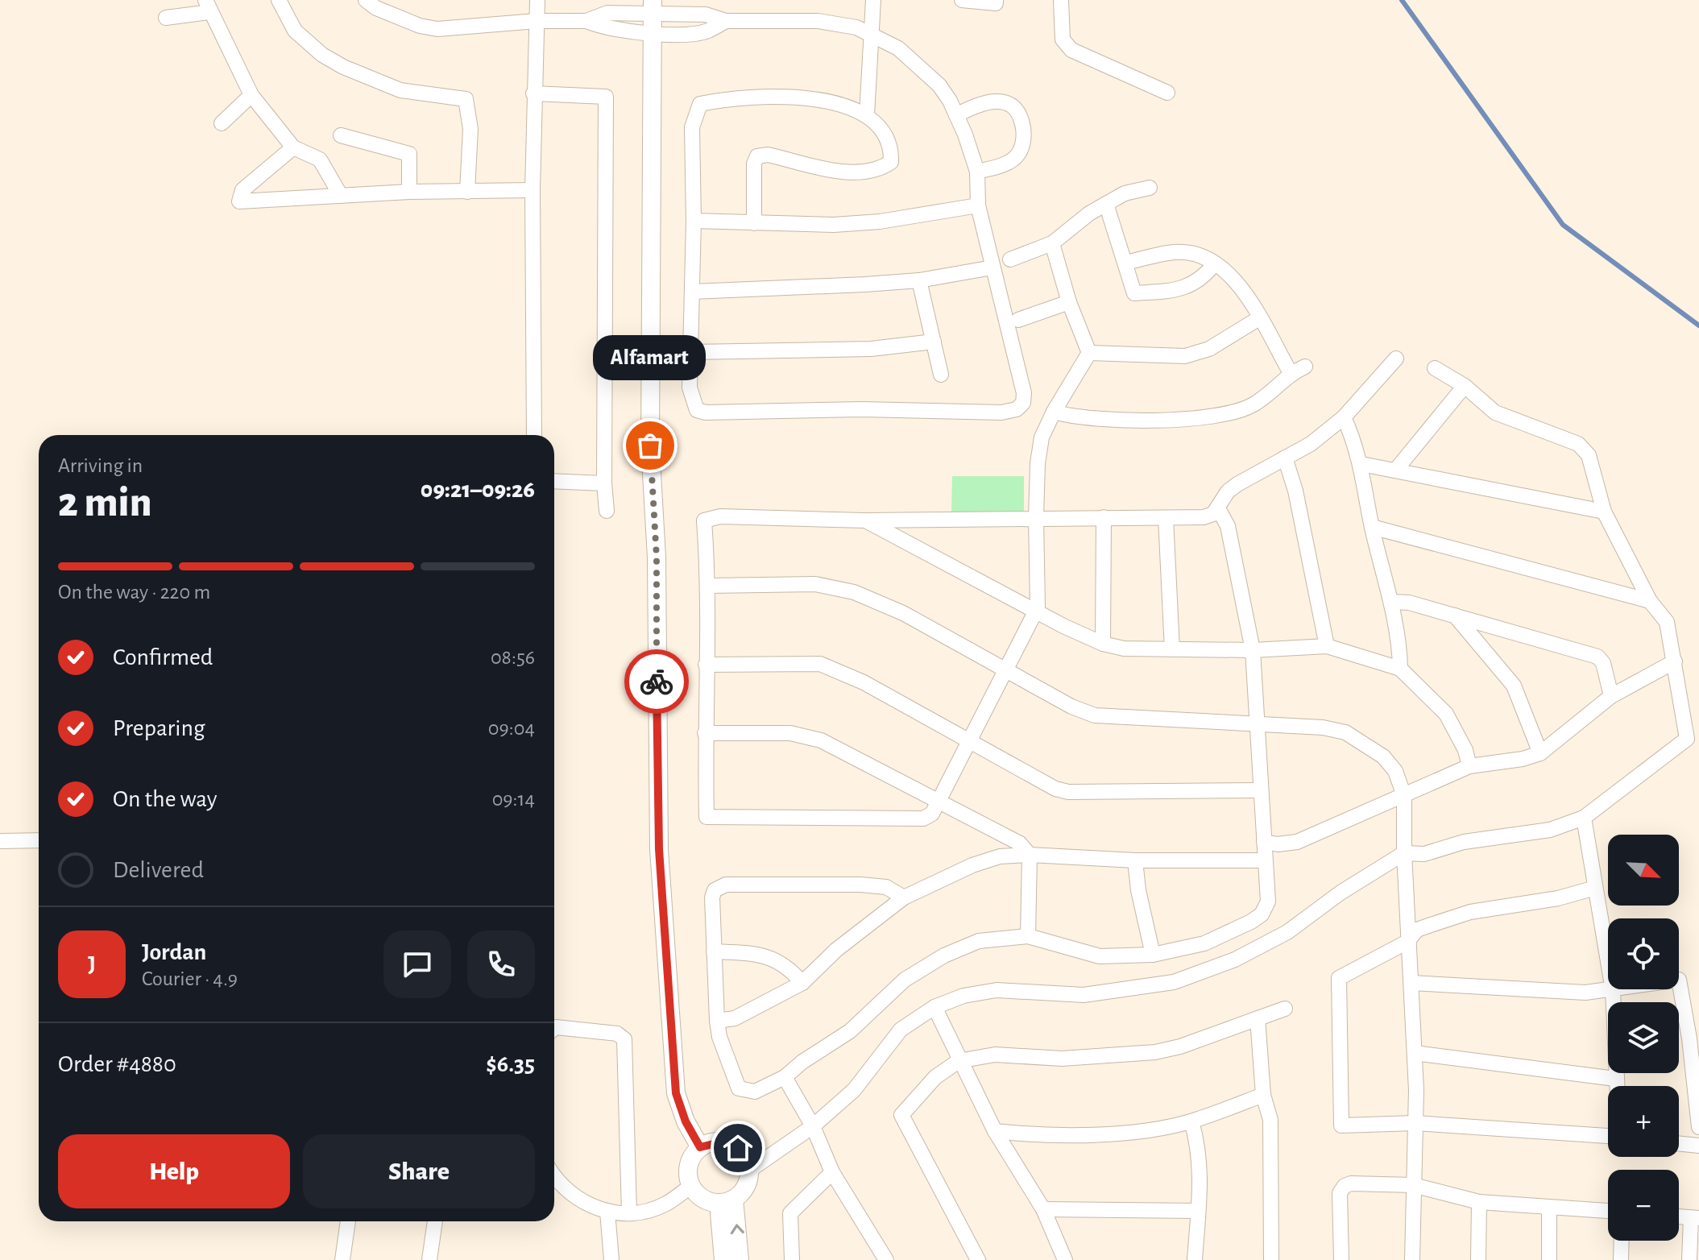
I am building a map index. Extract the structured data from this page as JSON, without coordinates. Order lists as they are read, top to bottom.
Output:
{
  "places": ["Alfamart"],
  "north": "bottom right",
  "page": {
    "bubble": "Alfamart",
    "heading": ["2 min", "Arriving in", "09:21–09:26"],
    "panel": [
      "Jordan",
      "Courier · 4.9",
      "Order #4880",
      "$6.35"
    ],
    "bar": "On the way · 220 m",
    "list": [
      ["Confirmed", "08:56"],
      ["Preparing", "09:04"],
      ["On the way", "09:14"],
      "Delivered"
    ],
    "map_buttons": ["+", "−"],
    "round": "J",
    "buttons": ["Help", "Share"]
  }
}
